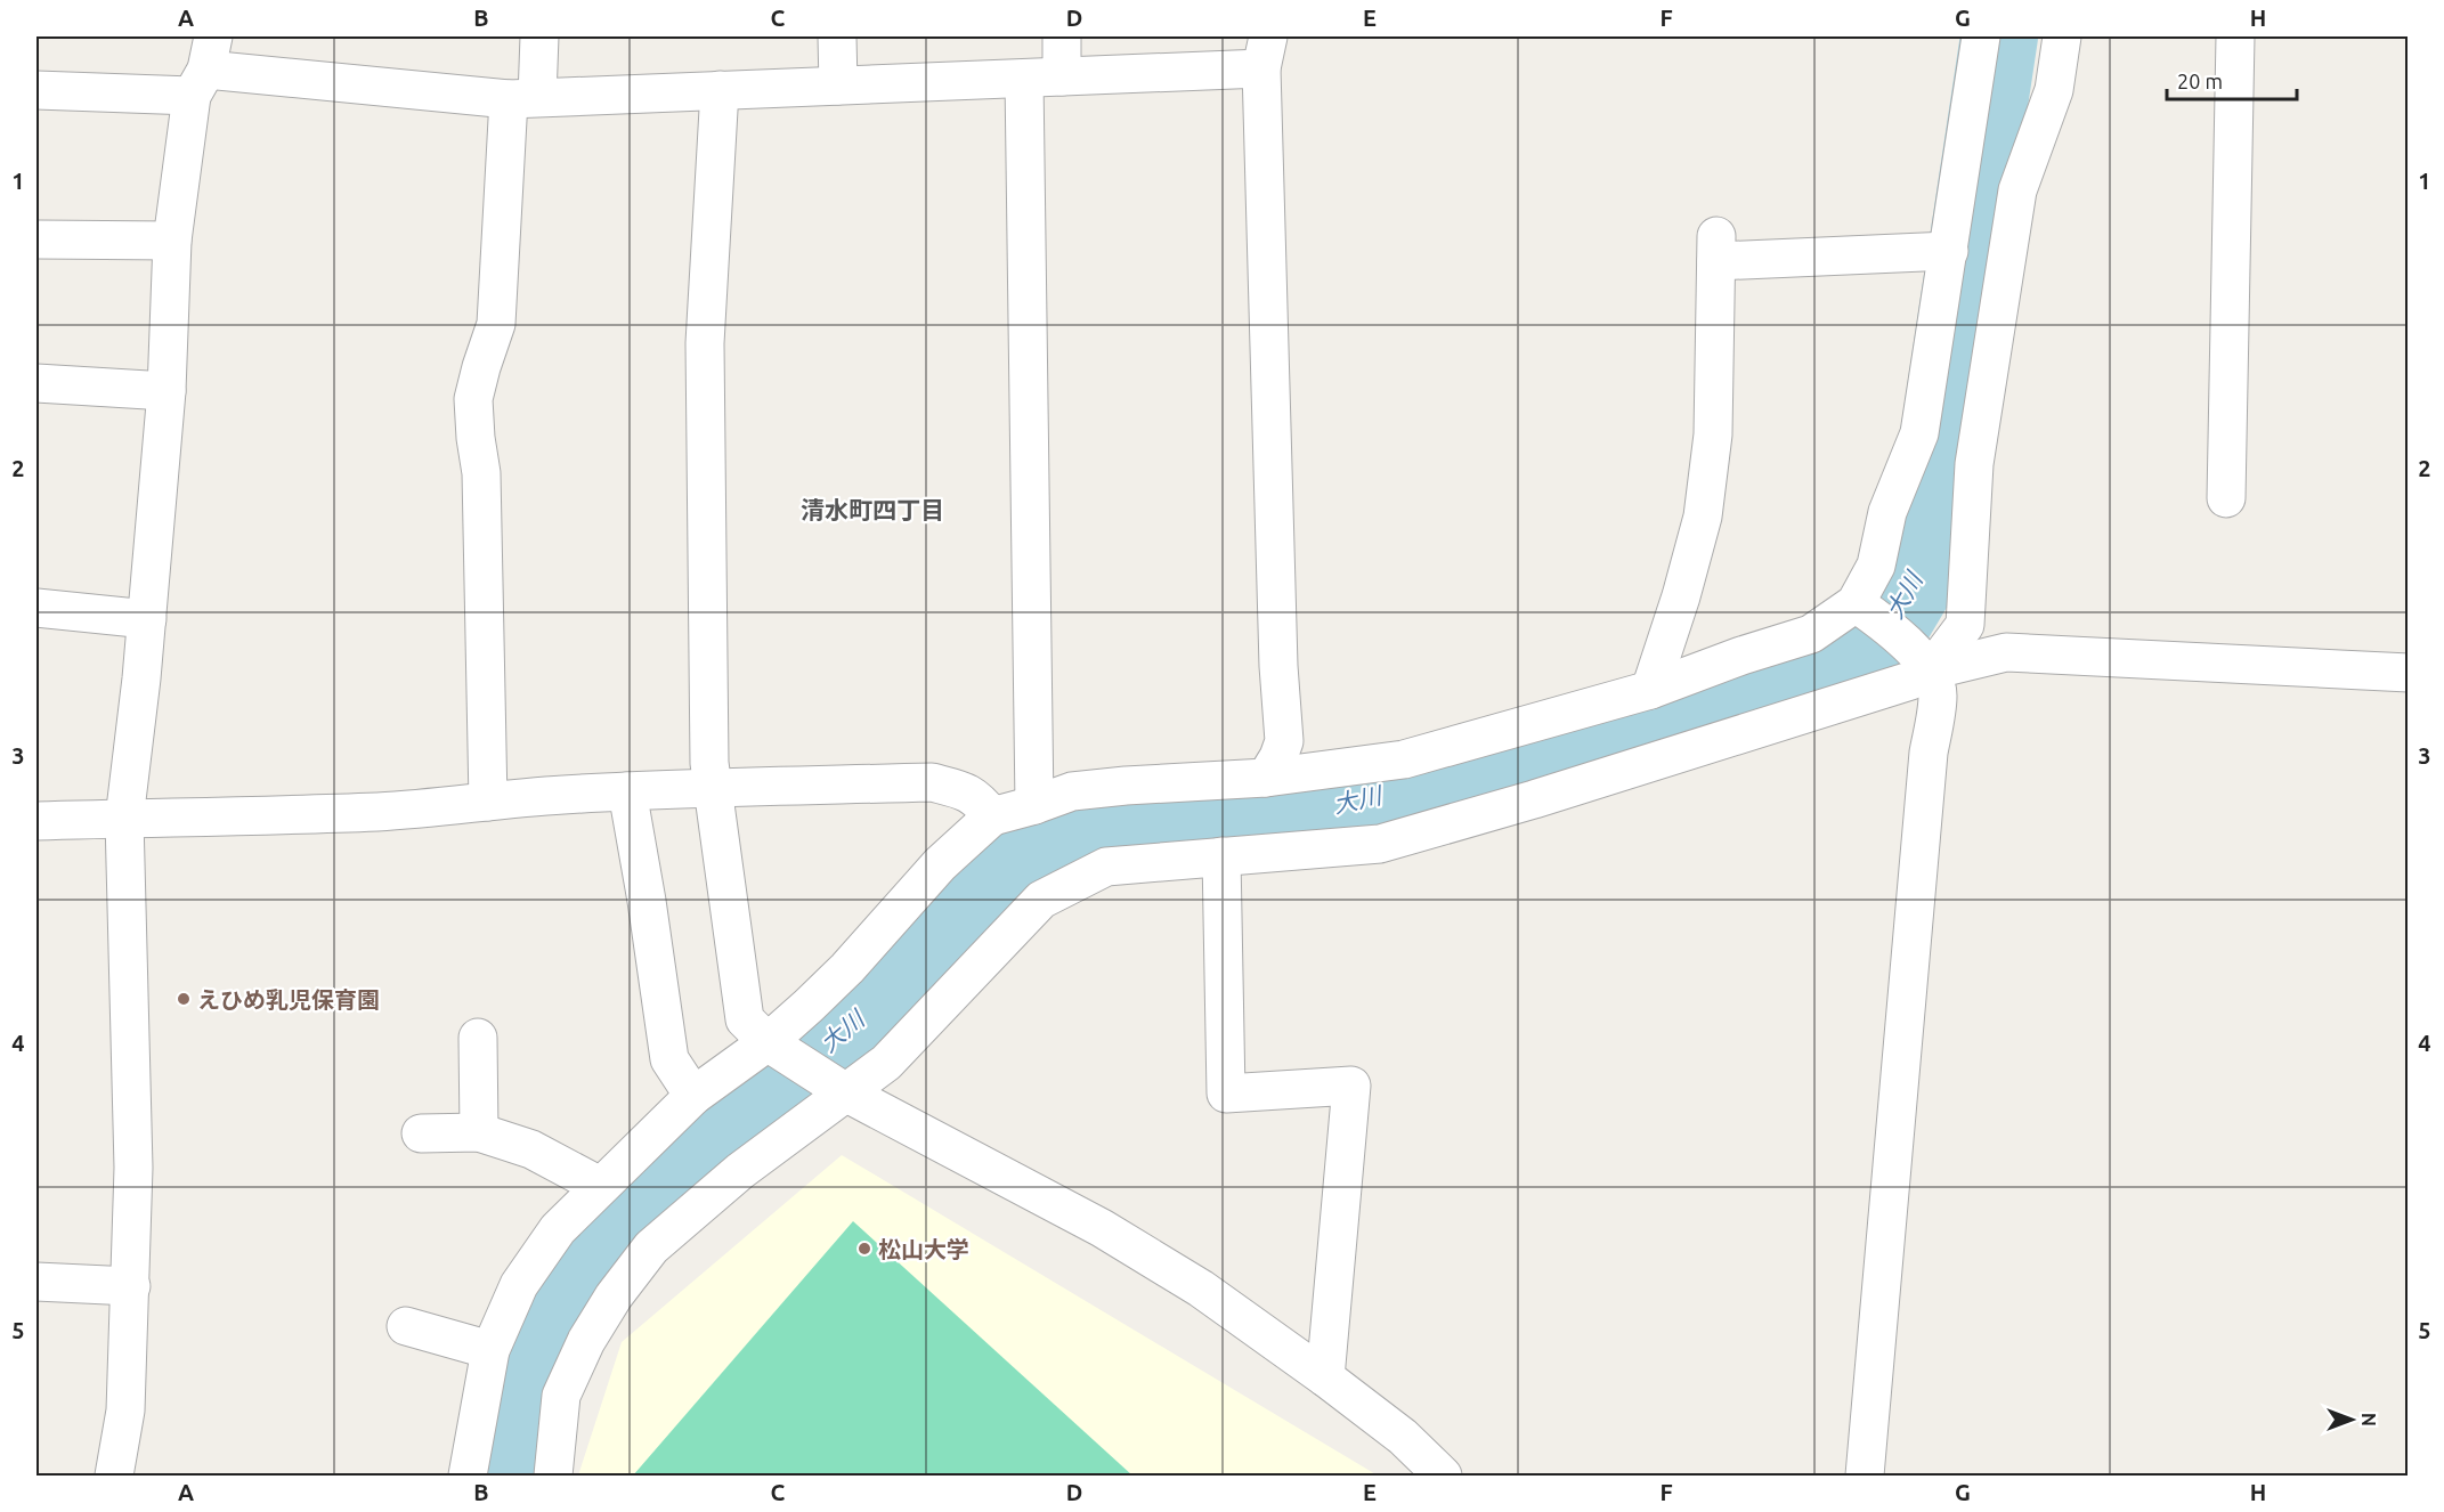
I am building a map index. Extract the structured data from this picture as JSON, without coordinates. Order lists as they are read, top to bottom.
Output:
{
  "districts": ["清水町四丁目"],
  "water": ["大川"],
  "places": ["えひめ乳児保育園", "松山大学"],
  "scale_bar": "20 m",
  "north": "right",
  "grid": {
    "columns": [
      "A",
      "B",
      "C",
      "D",
      "E",
      "F",
      "G",
      "H"
    ],
    "rows": [
      "1",
      "2",
      "3",
      "4",
      "5"
    ]
  }
}
